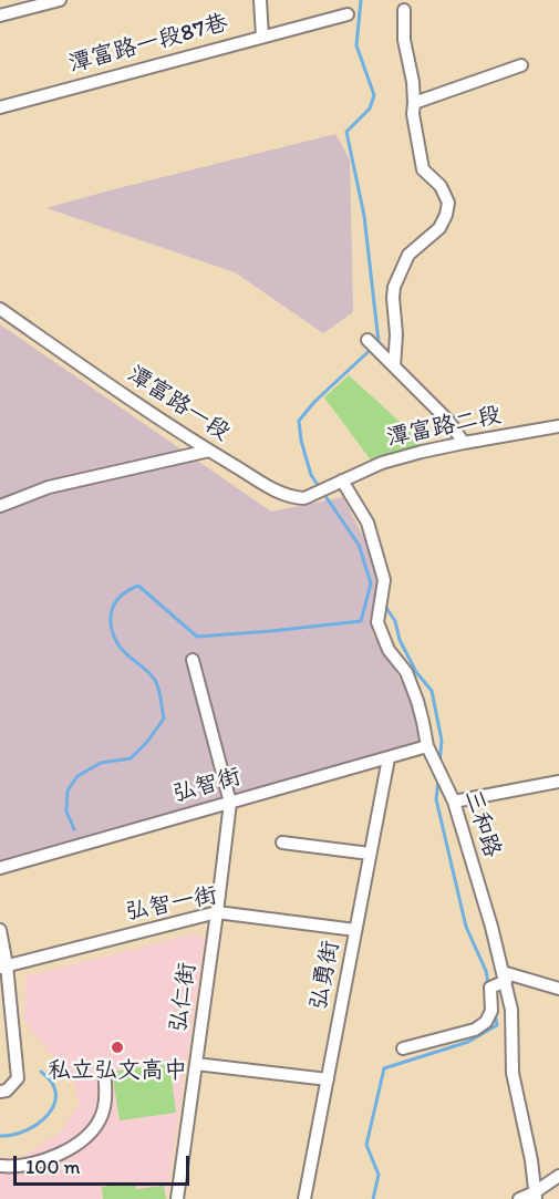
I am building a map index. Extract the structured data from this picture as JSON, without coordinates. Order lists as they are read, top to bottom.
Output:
{
  "streets": {
    "street": [
      "潭富路一段87巷",
      "潭富路一段",
      "潭富路二段",
      "弘智街",
      "三和路",
      "弘智一街",
      "弘勇街",
      "弘仁街"
    ]
  },
  "crossings": [
    ["潭富路一段", "潭富路二段"],
    ["潭富路一段", "三和路"],
    ["潭富路二段", "三和路"],
    ["弘智街", "三和路"],
    ["弘智街", "弘勇街"],
    ["弘智街", "弘仁街"],
    ["弘智一街", "弘勇街"],
    ["弘智一街", "弘仁街"]
  ],
  "places": ["私立弘文高中"],
  "scale_bar": "100 m"
}
